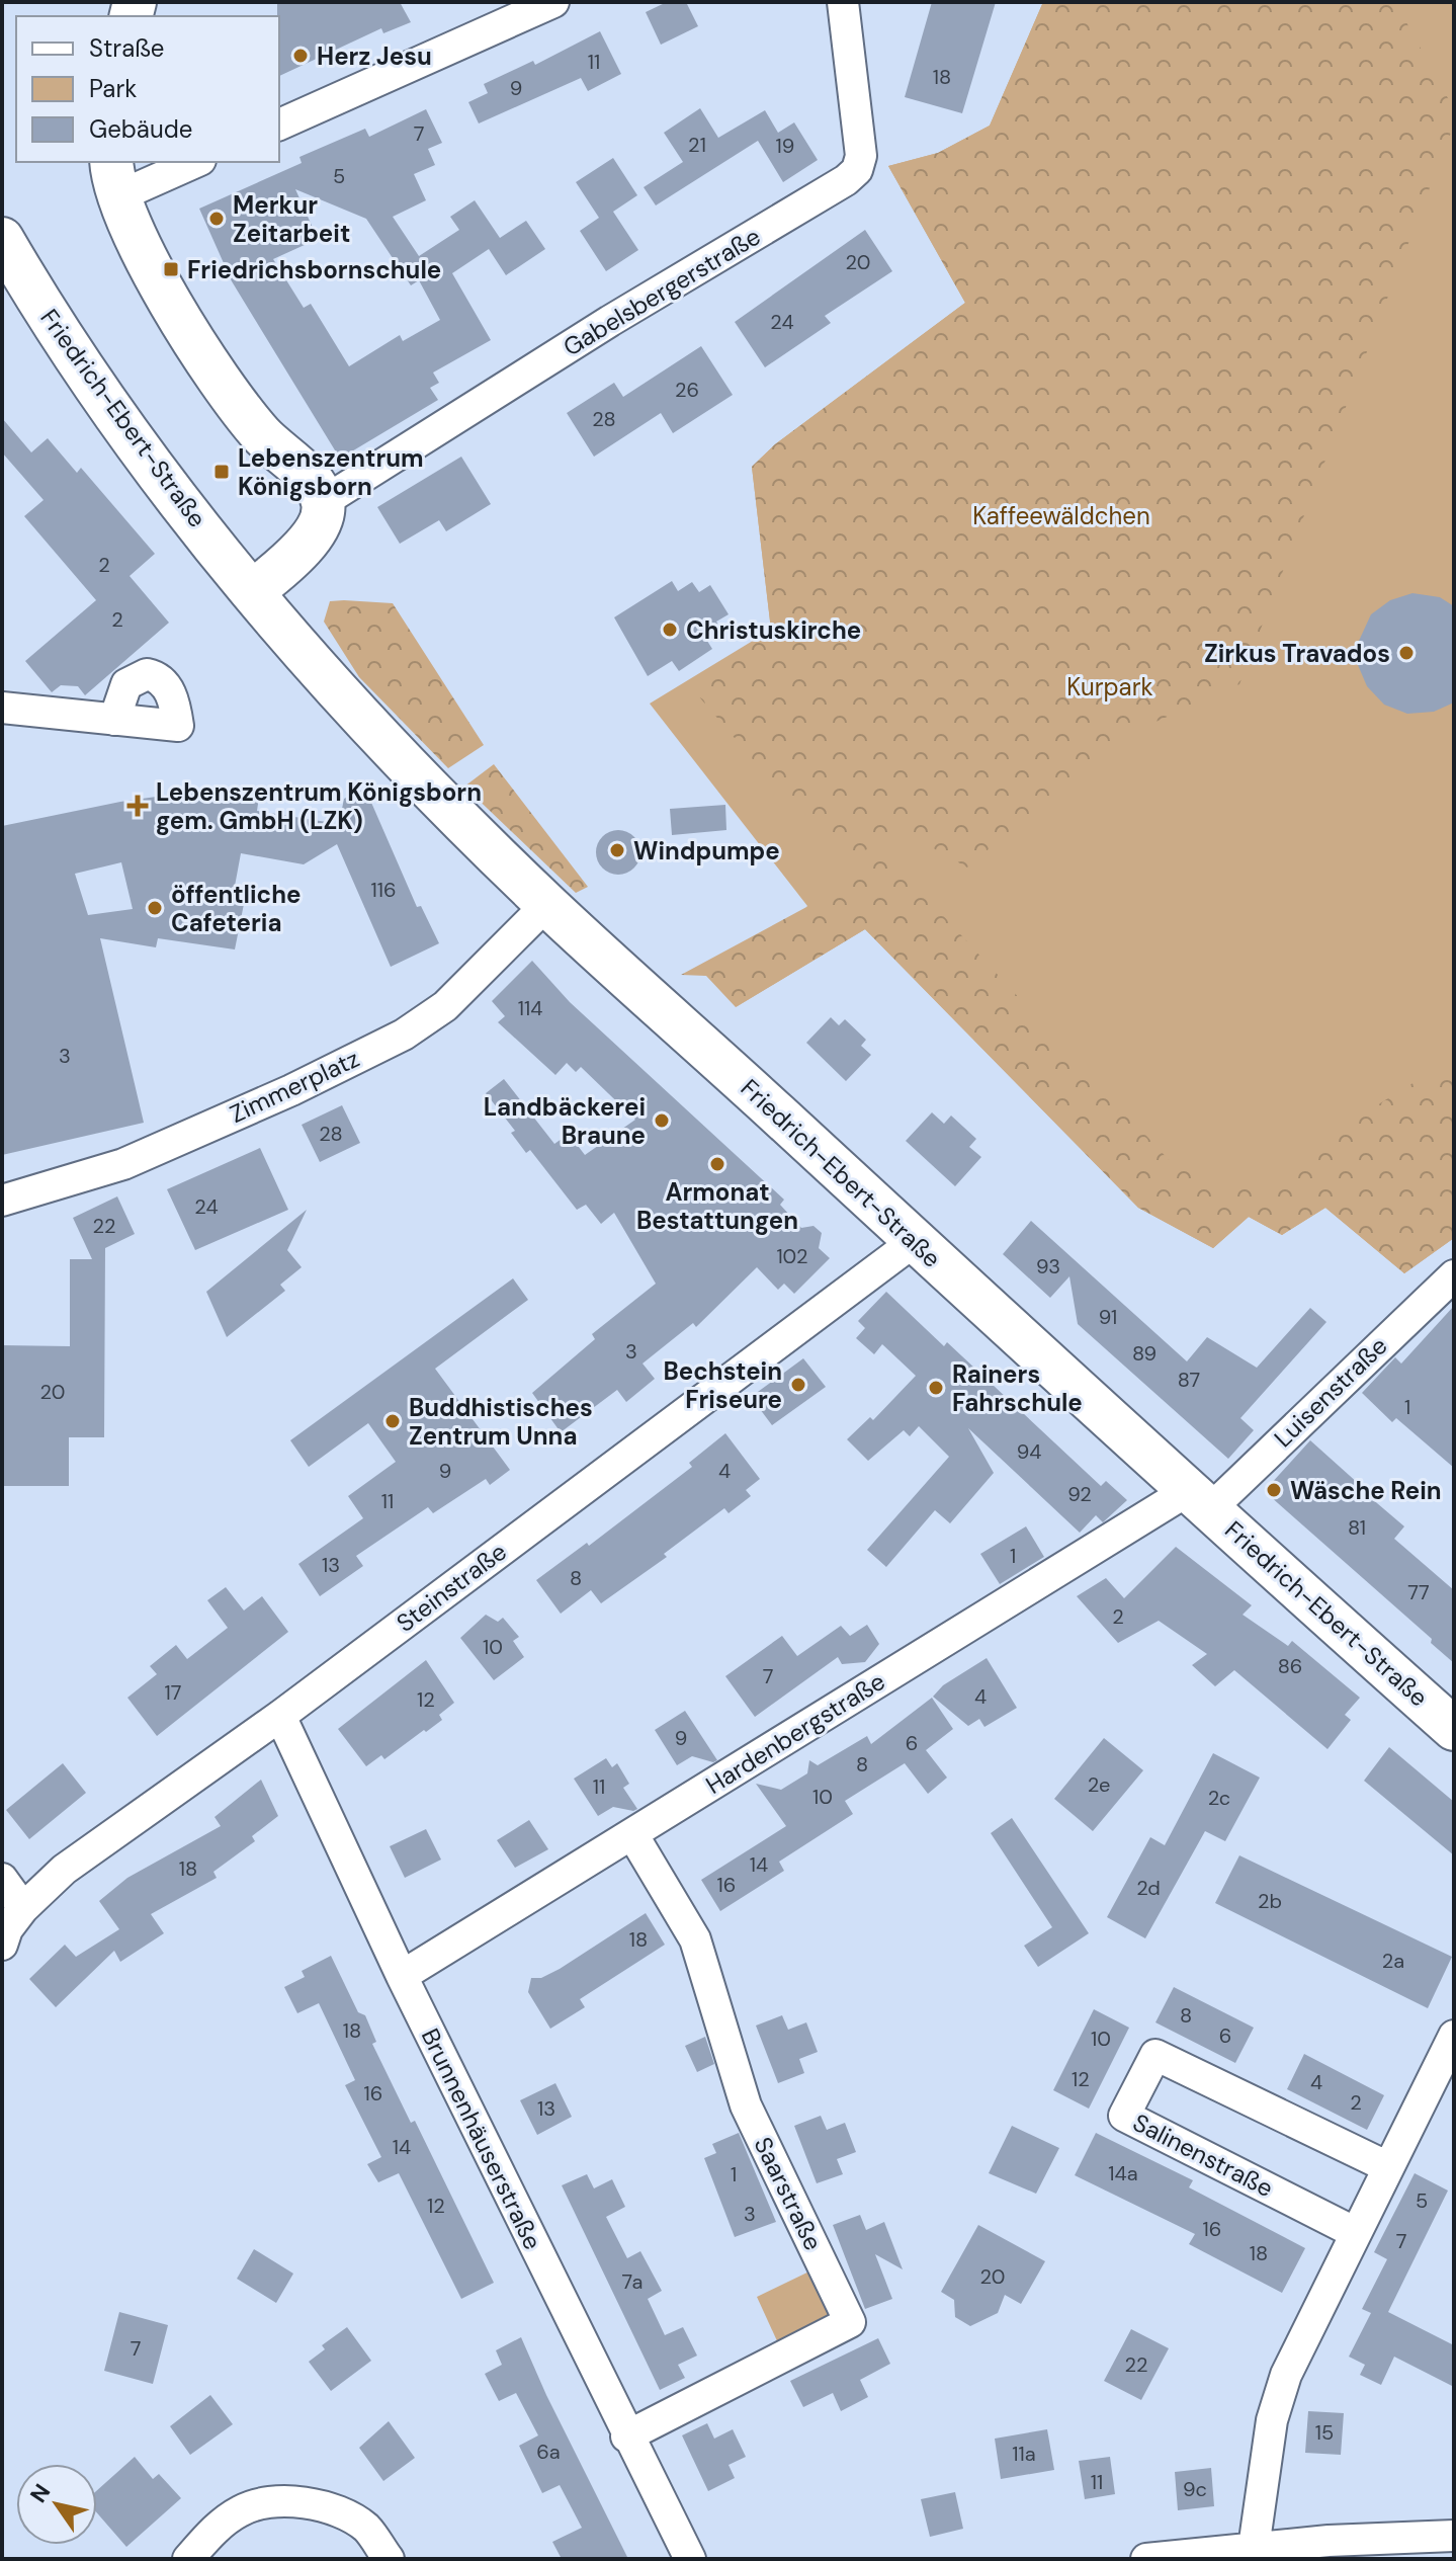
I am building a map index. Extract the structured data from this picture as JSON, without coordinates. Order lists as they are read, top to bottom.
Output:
{
  "streets": {
    "main road": ["Friedrich-Ebert-Straße"],
    "street": [
      "Gabelsbergerstraße",
      "Zimmerplatz",
      "Luisenstraße",
      "Steinstraße",
      "Hardenbergstraße",
      "Brunnenhäuserstraße",
      "Salinenstraße",
      "Saarstraße"
    ]
  },
  "crossings": [
    ["Friedrich-Ebert-Straße", "Zimmerplatz"],
    ["Friedrich-Ebert-Straße", "Luisenstraße"],
    ["Friedrich-Ebert-Straße", "Steinstraße"],
    ["Friedrich-Ebert-Straße", "Hardenbergstraße"],
    ["Luisenstraße", "Hardenbergstraße"],
    ["Steinstraße", "Brunnenhäuserstraße"],
    ["Hardenbergstraße", "Brunnenhäuserstraße"],
    ["Hardenbergstraße", "Saarstraße"],
    ["Brunnenhäuserstraße", "Saarstraße"]
  ],
  "parks": ["Kaffeewäldchen", "Kurpark"],
  "places": {
    "other": [
      "Herz Jesu",
      "Merkur Zeitarbeit",
      "Christuskirche",
      "Zirkus Travados",
      "Windpumpe",
      "öffentliche Cafeteria",
      "Landbäckerei Braune",
      "Armonat Bestattungen",
      "Bechstein Friseure",
      "Rainers Fahrschule",
      "Buddhistisches Zentrum Unna",
      "Wäsche Rein"
    ],
    "transit": ["Friedrichsbornschule", "Lebenszentrum Königsborn"],
    "health": ["Lebenszentrum Königsborn gem. GmbH (LZK)"]
  },
  "house_numbers": [
    "11",
    "18",
    "9",
    "7",
    "21",
    "19",
    "5",
    "20",
    "24",
    "26",
    "28",
    "2",
    "2",
    "116",
    "114",
    "3",
    "28",
    "24",
    "22",
    "102",
    "93",
    "91",
    "3",
    "89",
    "87",
    "20",
    "1",
    "94",
    "9",
    "4",
    "92",
    "11",
    "81",
    "1",
    "13",
    "8",
    "77",
    "2",
    "10",
    "86",
    "7",
    "17",
    "4",
    "12",
    "9",
    "6",
    "8",
    "2e",
    "11",
    "10",
    "2c",
    "14",
    "18",
    "16",
    "2d",
    "2b",
    "18",
    "2a",
    "8",
    "18",
    "6",
    "10",
    "12",
    "4",
    "16",
    "2",
    "13",
    "14",
    "14a",
    "1",
    "5",
    "12",
    "3",
    "16",
    "7",
    "18",
    "20",
    "7a",
    "7",
    "22",
    "15",
    "6a",
    "11a",
    "11",
    "9c"
  ],
  "legend": ["Straße", "Park", "Gebäude"],
  "north": "top left"
}
